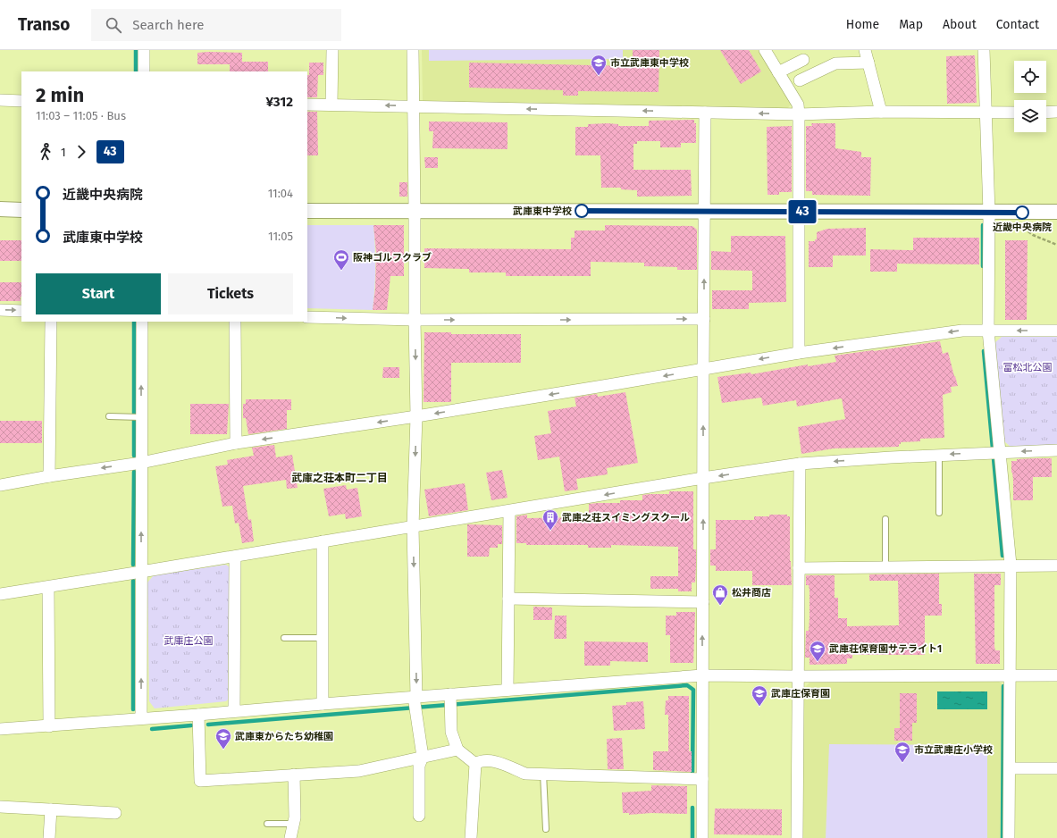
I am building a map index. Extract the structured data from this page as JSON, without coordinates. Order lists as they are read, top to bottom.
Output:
{
  "districts": ["武庫之荘本町二丁目"],
  "parks": ["富松北公園", "武庫庄公園"],
  "places": {
    "school or university": [
      "市立武庫東中学校",
      "武庫荘保育園サテライト1",
      "武庫庄保育園",
      "武庫東からたち幼稚園",
      "市立武庫庄小学校"
    ],
    "other": ["武庫東中学校", "近畿中央病院"],
    "sports": ["阪神ゴルフクラブ"],
    "building": ["武庫之荘スイミングスクール"],
    "shop": ["松井商店"]
  },
  "lines": ["bus line 43"],
  "page": {
    "header": "Transo",
    "search": "Search here",
    "nav": [
      "Home",
      "Map",
      "About",
      "Contact"
    ],
    "on_map": "43",
    "heading": ["2 min", "11:03 – 11:05 · Bus", "¥312"],
    "legs": ["1", "43"],
    "list": [
      {
        "name": "近畿中央病院",
        "value": "11:04"
      },
      {
        "name": "武庫東中学校",
        "value": "11:05"
      }
    ],
    "buttons": ["Start", "Tickets"]
  }
}
